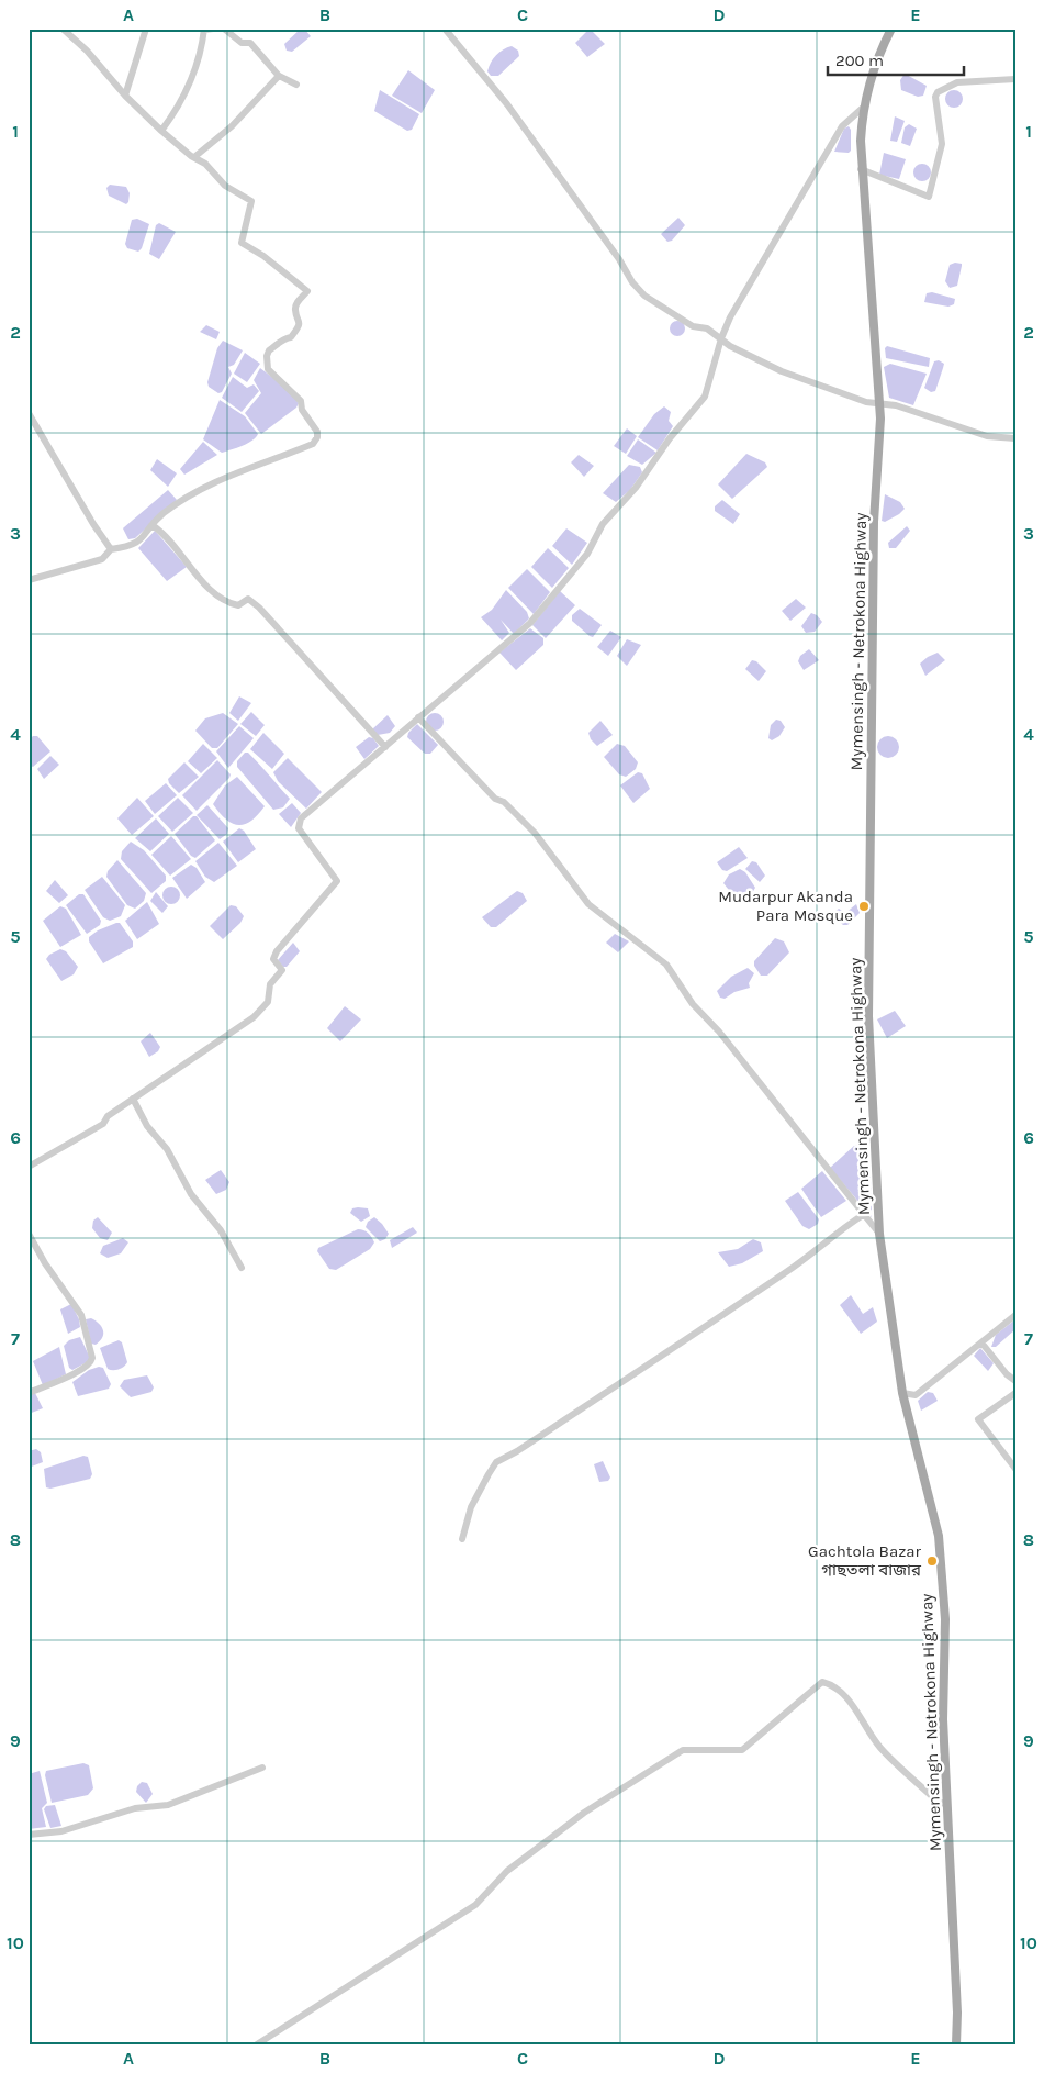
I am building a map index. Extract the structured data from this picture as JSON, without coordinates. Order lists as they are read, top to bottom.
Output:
{
  "streets": {
    "main road": ["Mymensingh - Netrokona Highway"]
  },
  "places": ["Mudarpur Akanda Para Mosque", "Gachtola Bazar গাছতলা বাজার"],
  "scale_bar": "200 m",
  "grid": {
    "columns": [
      "A",
      "B",
      "C",
      "D",
      "E"
    ],
    "rows": [
      "1",
      "2",
      "3",
      "4",
      "5",
      "6",
      "7",
      "8",
      "9",
      "10"
    ]
  }
}
